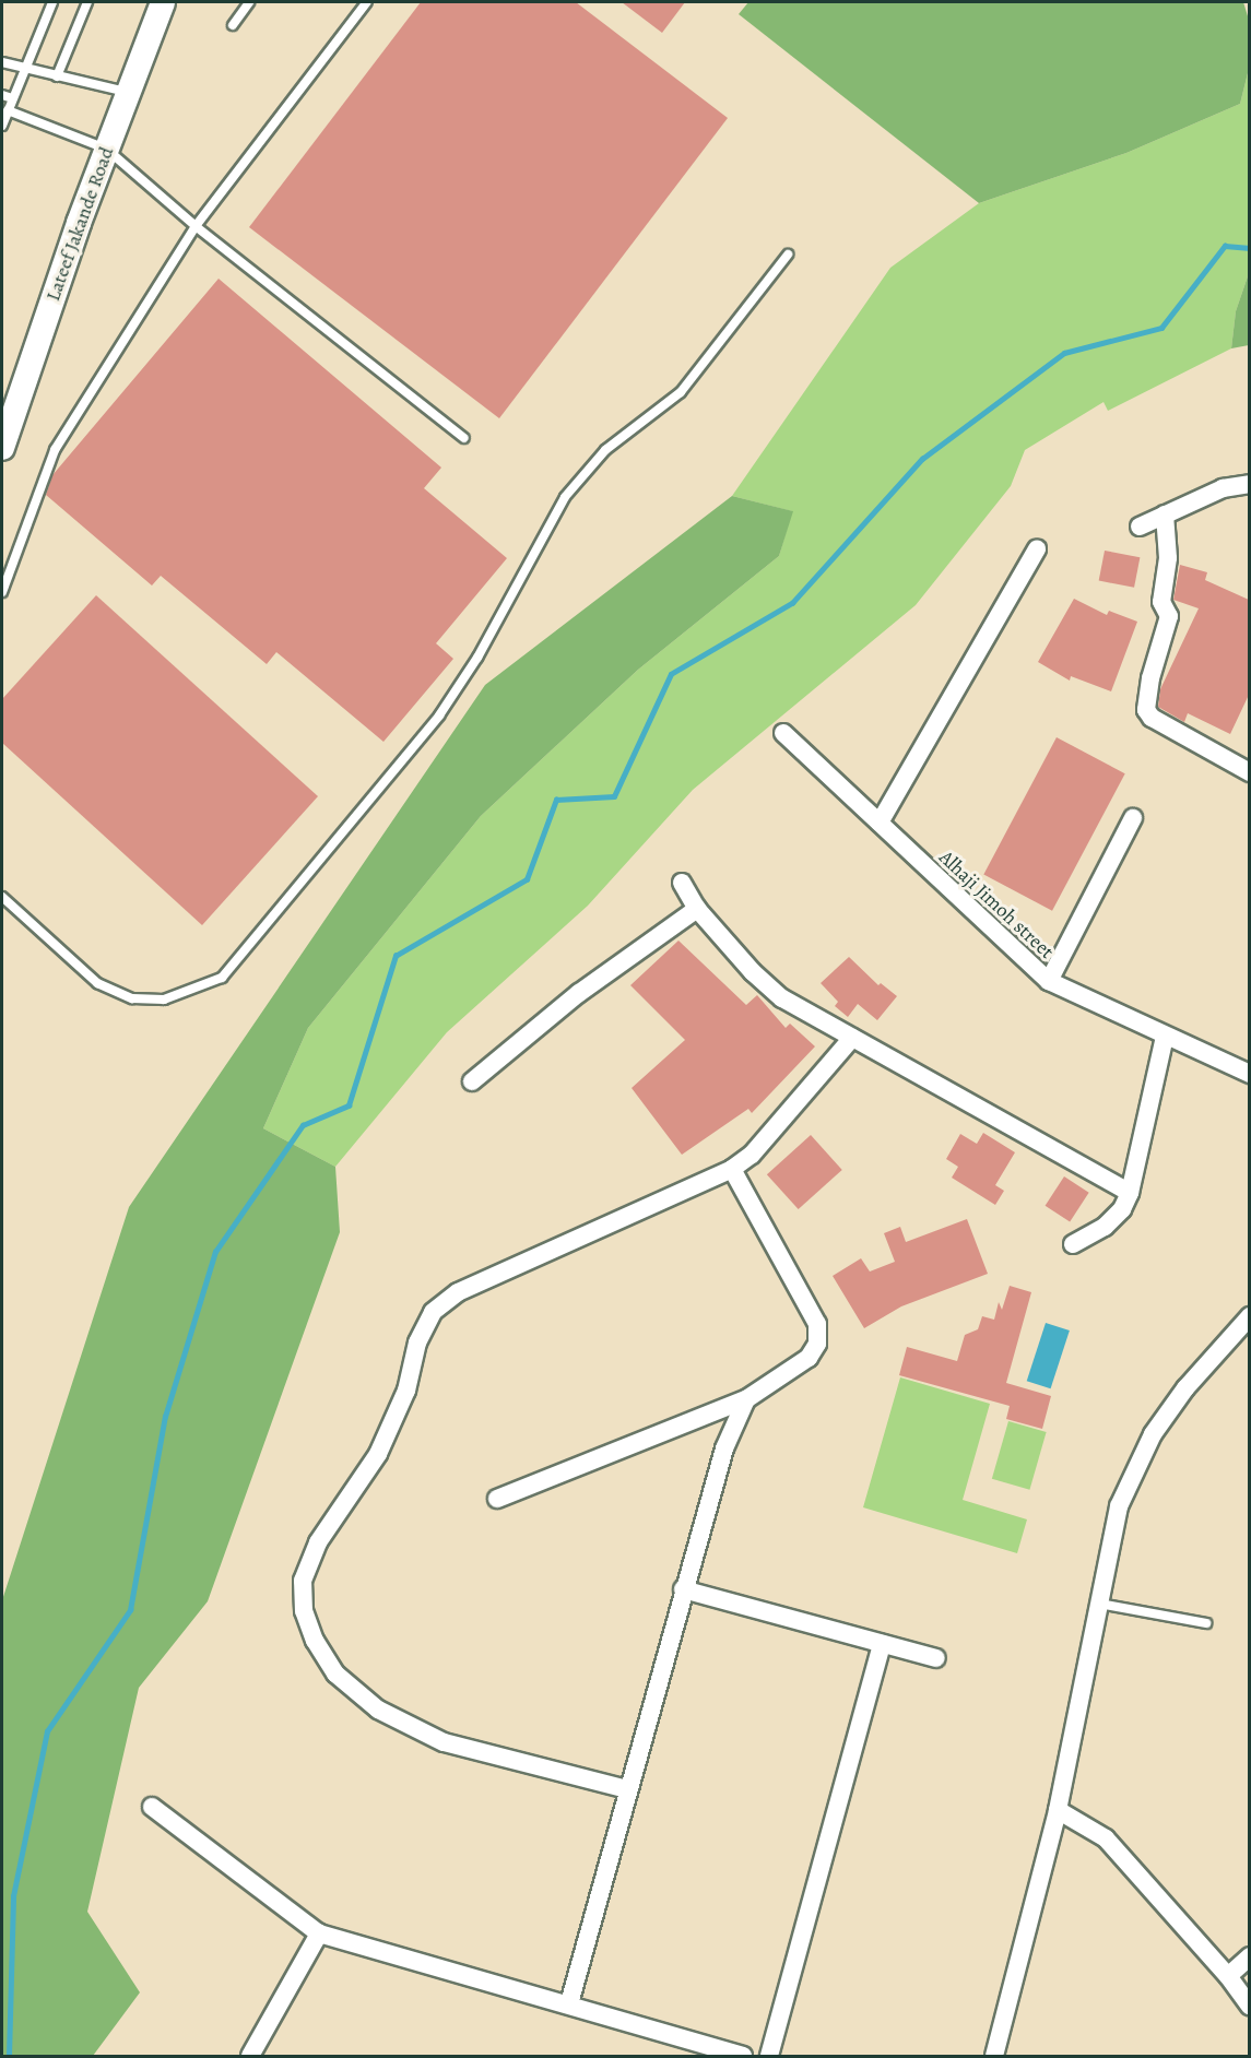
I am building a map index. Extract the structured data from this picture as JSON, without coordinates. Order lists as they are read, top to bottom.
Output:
{
  "streets": {
    "main road": ["Lateef Jakande Road"],
    "street": ["Alhaji Jimoh street"]
  }
}
